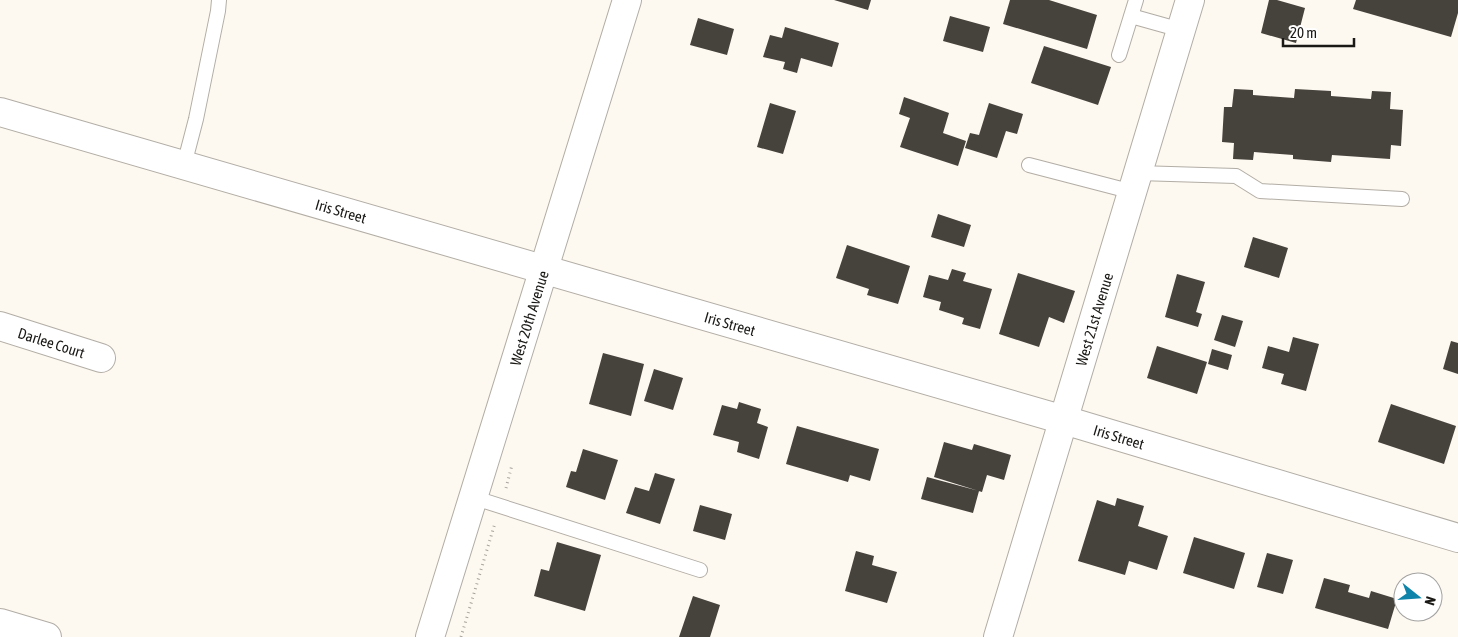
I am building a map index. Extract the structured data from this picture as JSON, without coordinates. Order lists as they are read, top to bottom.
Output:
{
  "streets": {
    "street": [
      "Iris Street",
      "West 20th Avenue",
      "West 21st Avenue",
      "Darlee Court"
    ]
  },
  "crossings": [
    ["Iris Street", "West 20th Avenue"],
    ["Iris Street", "West 21st Avenue"]
  ],
  "scale_bar": "20 m",
  "north": "right"
}
